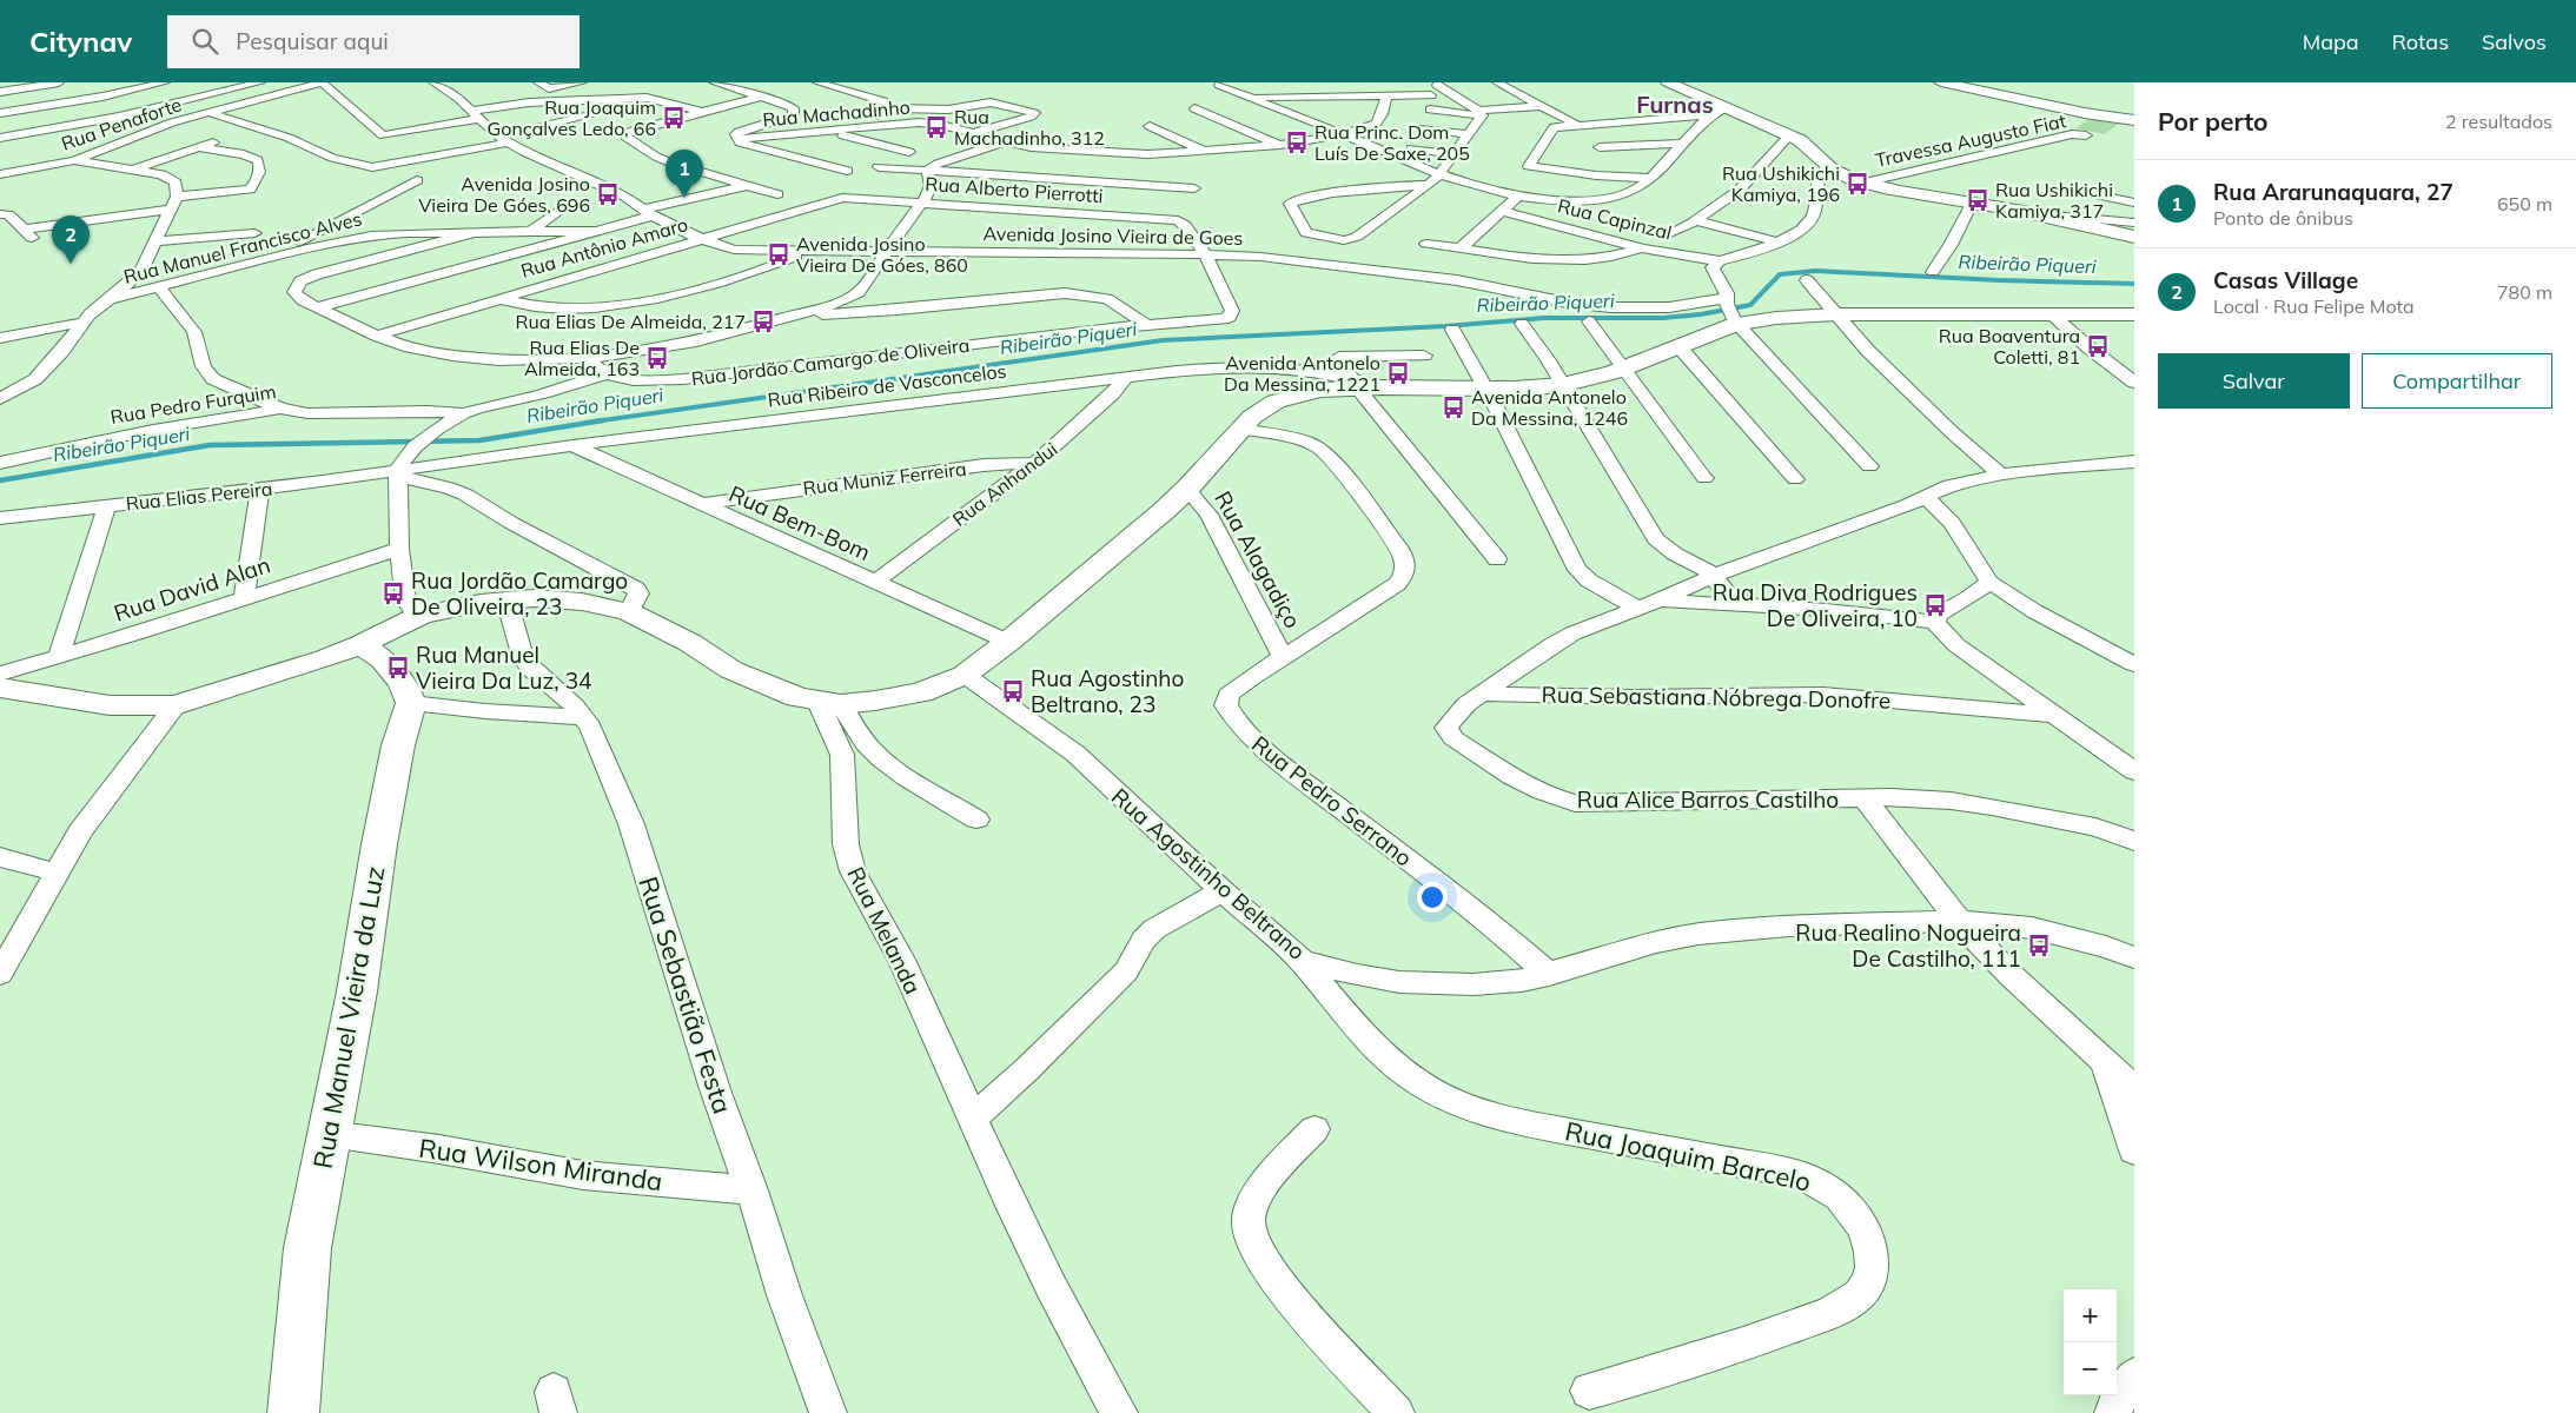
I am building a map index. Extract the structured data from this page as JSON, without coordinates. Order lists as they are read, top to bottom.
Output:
{
  "streets": {
    "street": [
      "Rua Machadinho",
      "Rua Penaforte",
      "Travessa Augusto Fiat",
      "Rua Alberto Pierrotti",
      "Rua Capinzal",
      "Avenida Josino Vieira de Goes",
      "Rua Manuel Francisco Alves",
      "Rua Antônio Amaro",
      "Rua Jordão Camargo de Oliveira",
      "Rua Ribeiro de Vasconcelos",
      "Rua Pedro Furquim",
      "Rua Muniz Ferreira",
      "Rua Anhandui",
      "Rua Elias Pereira",
      "Rua Bem-Bom",
      "Rua Alagadiço",
      "Rua David Alan",
      "Rua Sebastiana Nóbrega Donofre",
      "Rua Alice Barros Castilho",
      "Rua Pedro Serrano",
      "Rua Agostinho Beltrano",
      "Rua Melanda",
      "Rua Sebastião Festa",
      "Rua Manuel Vieira da Luz",
      "Rua Joaquim Barcelo",
      "Rua Wilson Miranda"
    ]
  },
  "crossings": [
    ["Rua Alberto Pierrotti", "Avenida Josino Vieira de Goes"],
    ["Rua Alberto Pierrotti", "Rua Antônio Amaro"],
    ["Rua Alberto Pierrotti", "Rua Jordão Camargo de Oliveira"],
    ["Avenida Josino Vieira de Goes", "Rua Antônio Amaro"],
    ["Avenida Josino Vieira de Goes", "Rua Jordão Camargo de Oliveira"],
    ["Rua Jordão Camargo de Oliveira", "Rua Ribeiro de Vasconcelos"],
    ["Rua Jordão Camargo de Oliveira", "Rua Pedro Furquim"],
    ["Rua Jordão Camargo de Oliveira", "Rua Elias Pereira"],
    ["Rua Jordão Camargo de Oliveira", "Rua David Alan"],
    ["Rua Ribeiro de Vasconcelos", "Rua Anhandui"],
    ["Rua Ribeiro de Vasconcelos", "Rua Elias Pereira"],
    ["Rua Ribeiro de Vasconcelos", "Rua Bem-Bom"],
    ["Rua Muniz Ferreira", "Rua Anhandui"],
    ["Rua Muniz Ferreira", "Rua Bem-Bom"],
    ["Rua Anhandui", "Rua Bem-Bom"],
    ["Rua Alagadiço", "Rua Pedro Serrano"],
    ["Rua Sebastiana Nóbrega Donofre", "Rua Alice Barros Castilho"],
    ["Rua Pedro Serrano", "Rua Agostinho Beltrano"],
    ["Rua Agostinho Beltrano", "Rua Joaquim Barcelo"],
    ["Rua Sebastião Festa", "Rua Wilson Miranda"],
    ["Rua Manuel Vieira da Luz", "Rua Wilson Miranda"]
  ],
  "districts": ["Furnas"],
  "water": ["Ribeirão Piqueri"],
  "places": {
    "bus stop": [
      "Rua Joaquim Gonçalves Ledo, 66",
      "Rua Machadinho, 312",
      "Rua Princ. Dom Luís De Saxe, 205",
      "Rua Ushikichi Kamiya, 196",
      "Avenida Josino Vieira De Góes, 696",
      "Rua Ushikichi Kamiya, 317",
      "Avenida Josino Vieira De Góes, 860",
      "Rua Elias De Almeida, 217",
      "Rua Boaventura Coletti, 81",
      "Rua Elias De Almeida, 163",
      "Avenida Antonelo Da Messina, 1221",
      "Avenida Antonelo Da Messina, 1246",
      "Rua Jordão Camargo De Oliveira, 23",
      "Rua Diva Rodrigues De Oliveira, 10",
      "Rua Manuel Vieira Da Luz, 34",
      "Rua Agostinho Beltrano, 23",
      "Rua Realino Nogueira De Castilho, 111"
    ]
  },
  "page": {
    "header": "Citynav",
    "search": "Pesquisar aqui",
    "nav": ["Mapa", "Rotas", "Salvos"],
    "heading": ["Por perto", "2 resultados"],
    "pins": ["1", "2"],
    "list": [
      {
        "mark": "1",
        "name": "Rua Ararunaquara, 27",
        "note": "Ponto de ônibus",
        "value": "650 m"
      },
      {
        "mark": "2",
        "name": "Casas Village",
        "note": "Local · Rua Felipe Mota",
        "value": "780 m"
      }
    ],
    "buttons": ["Salvar", "Compartilhar"],
    "map_buttons": ["+", "−"]
  }
}
